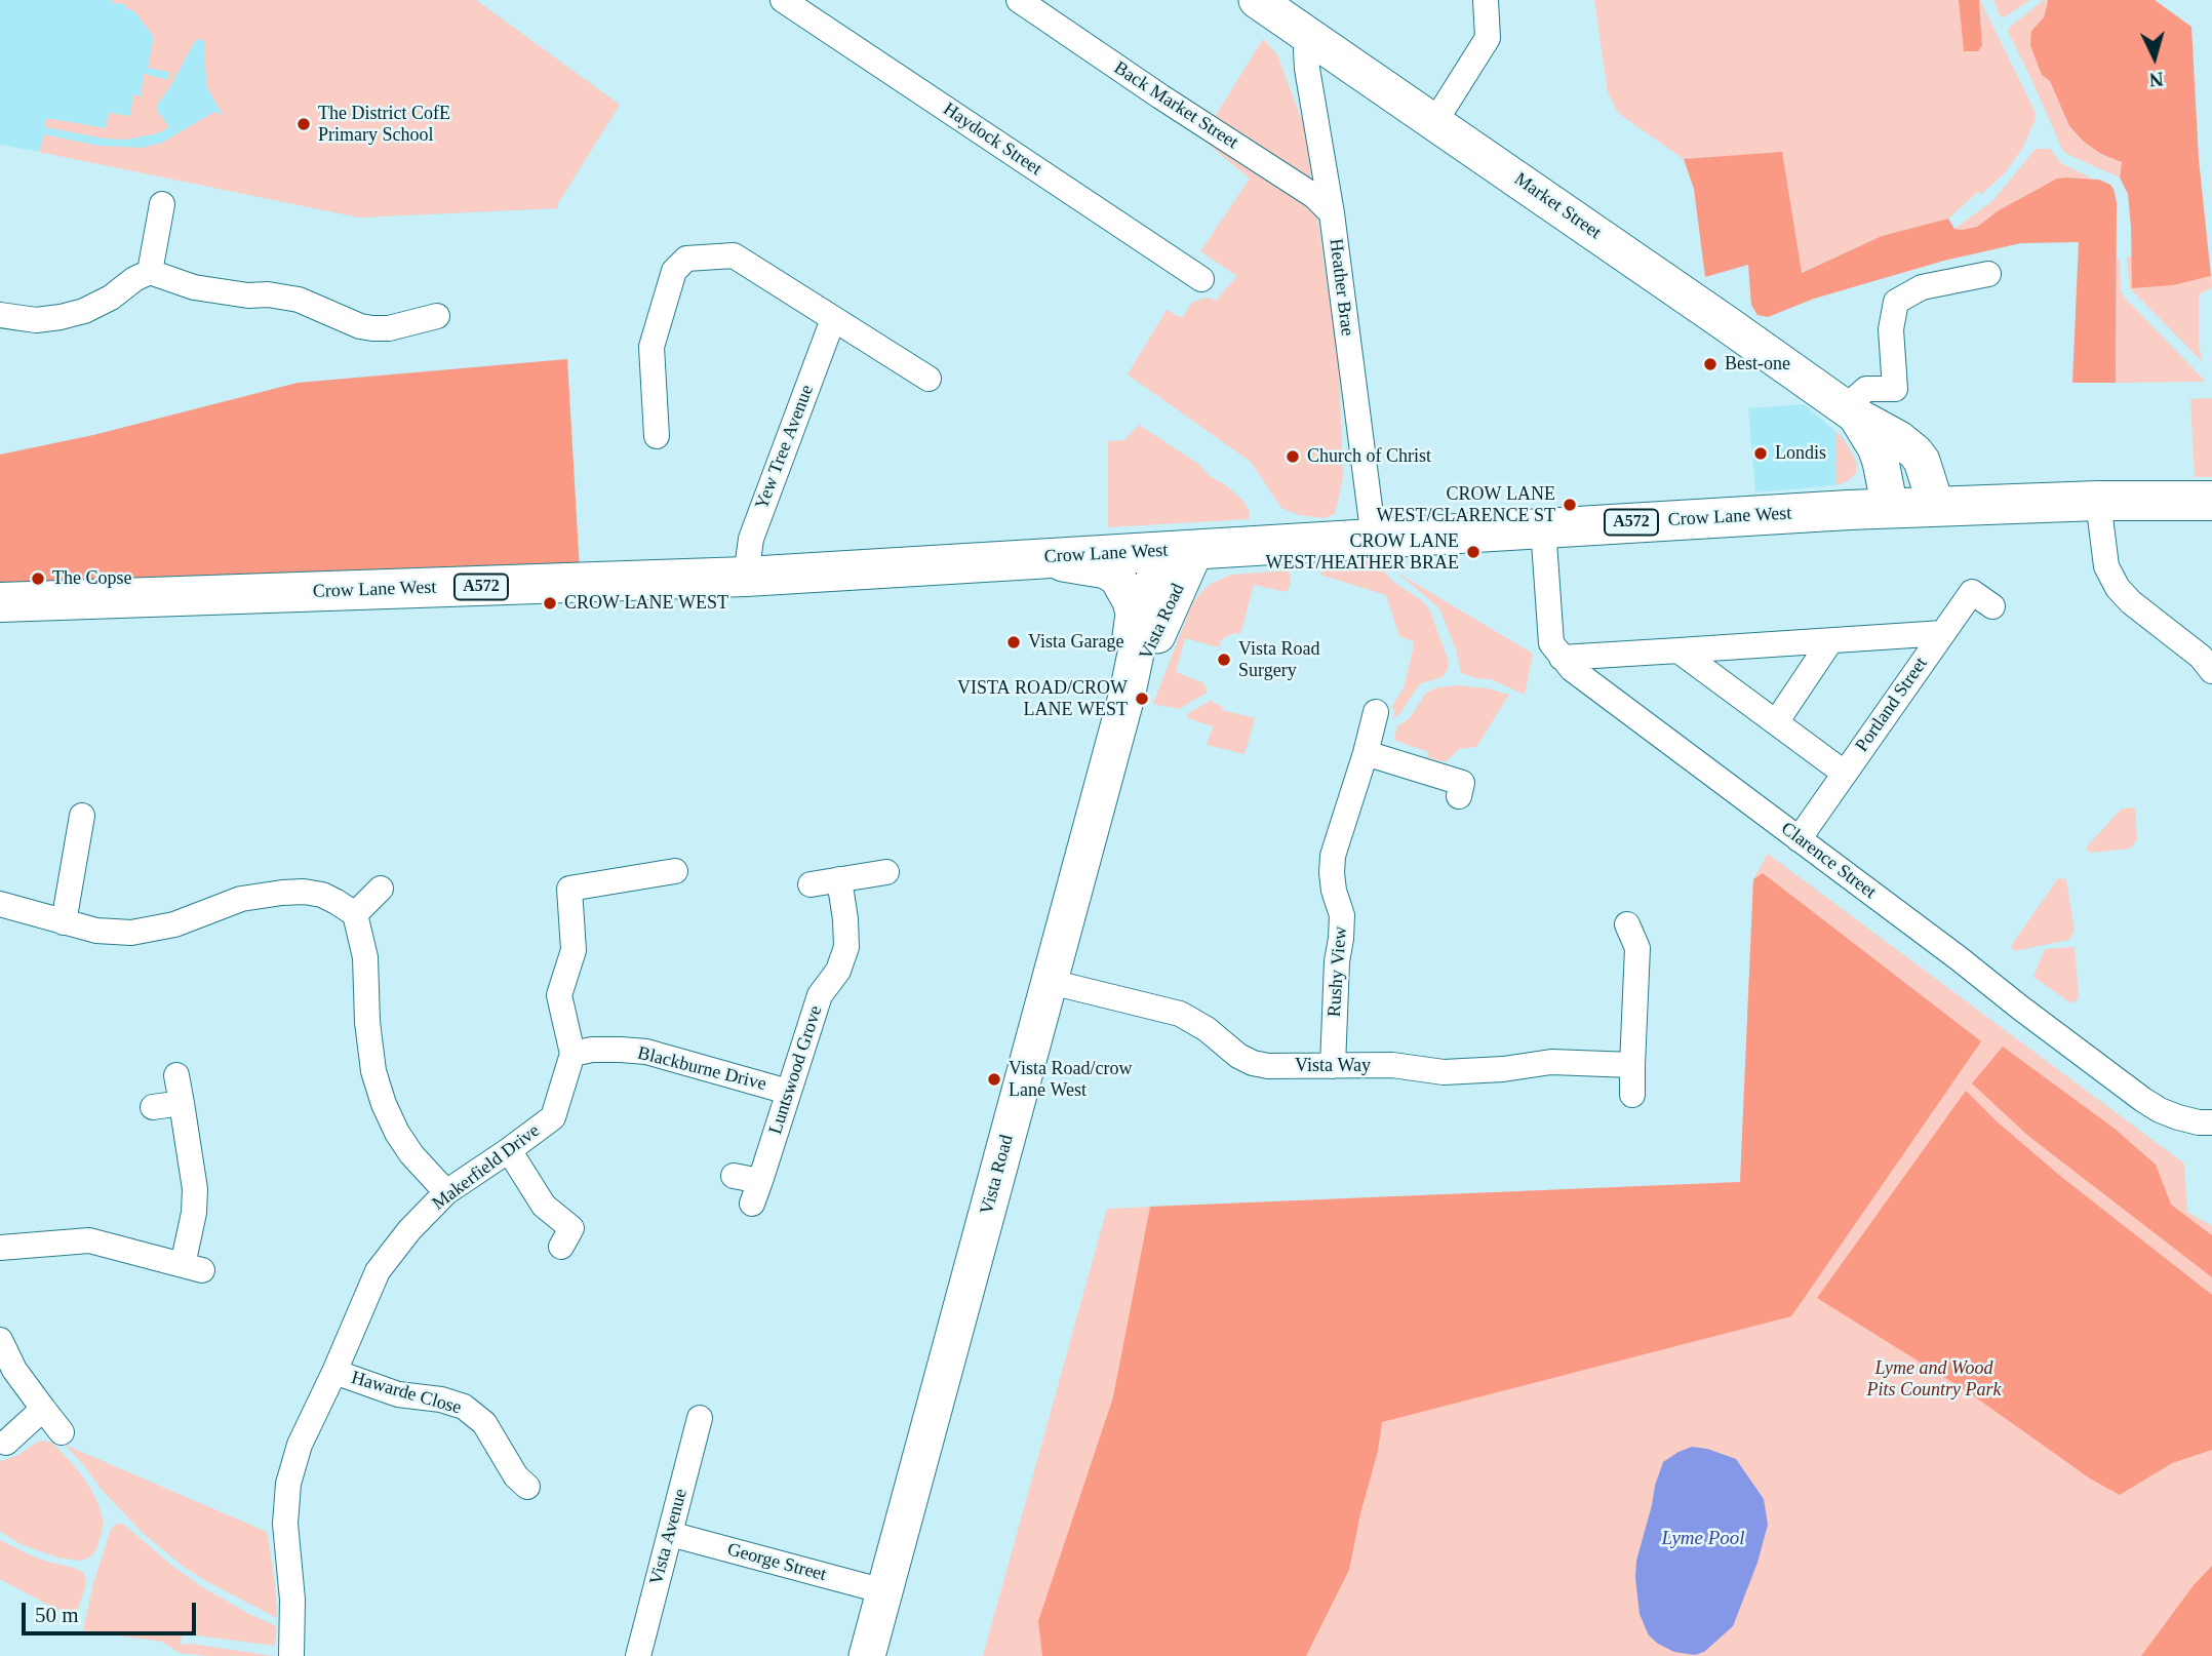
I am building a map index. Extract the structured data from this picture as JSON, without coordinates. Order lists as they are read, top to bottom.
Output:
{
  "streets": {
    "main road": [
      "Market Street",
      "Crow Lane West",
      "A572",
      "Vista Road"
    ],
    "street": [
      "Back Market Street",
      "Haydock Street",
      "Heather Brae",
      "Yew Tree Avenue",
      "Portland Street",
      "Clarence Street",
      "Rushy View",
      "Vista Way",
      "Blackburne Drive",
      "Luntswood Grove",
      "Makerfield Drive",
      "Hawarde Close",
      "Vista Avenue",
      "George Street"
    ]
  },
  "crossings": [
    ["Back Market Street", "Heather Brae"],
    ["Market Street", "Heather Brae"],
    ["Market Street", "Crow Lane West"],
    ["Heather Brae", "Crow Lane West"],
    ["Yew Tree Avenue", "Crow Lane West"],
    ["Crow Lane West", "Vista Road"],
    ["Crow Lane West", "Clarence Street"],
    ["Vista Road", "Vista Way"],
    ["Vista Road", "George Street"],
    ["Portland Street", "Clarence Street"],
    ["Rushy View", "Vista Way"],
    ["Blackburne Drive", "Luntswood Grove"],
    ["Blackburne Drive", "Makerfield Drive"],
    ["Makerfield Drive", "Hawarde Close"],
    ["Vista Avenue", "George Street"]
  ],
  "water": ["Lyme Pool"],
  "parks": ["Lyme and Wood Pits Country Park"],
  "places": [
    "The District CofE Primary School",
    "Best-one",
    "Londis",
    "Church of Christ",
    "CROW LANE WEST/CLARENCE ST",
    "CROW LANE WEST/HEATHER BRAE",
    "The Copse",
    "CROW LANE WEST",
    "Vista Garage",
    "Vista Road Surgery",
    "VISTA ROAD/CROW LANE WEST",
    "Vista Road/crow Lane West"
  ],
  "scale_bar": "50 m",
  "north": "bottom"
}
